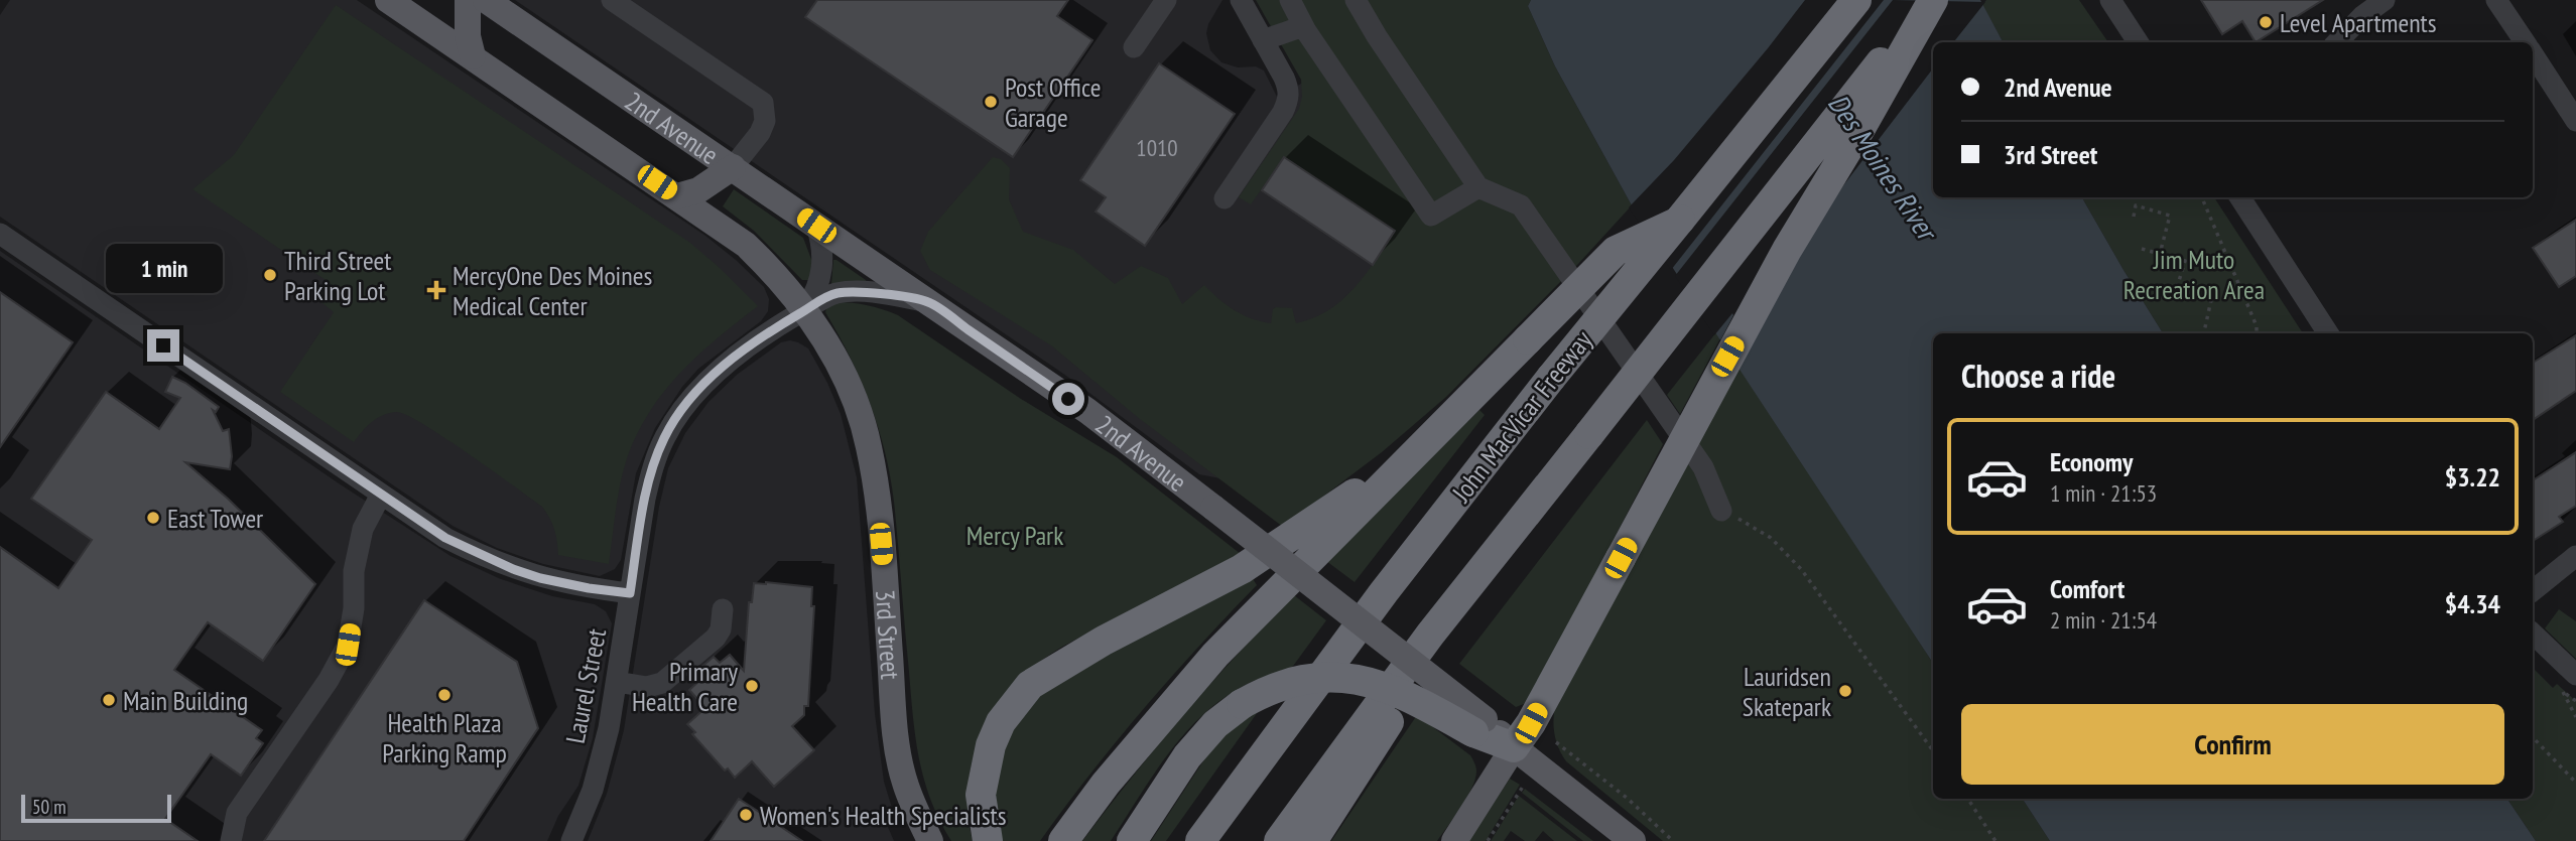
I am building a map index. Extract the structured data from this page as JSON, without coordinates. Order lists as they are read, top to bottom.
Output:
{
  "streets": {
    "highway": ["John MacVicar Freeway"],
    "main road": ["2nd Avenue", "3rd Street"],
    "street": ["Laurel Street"]
  },
  "crossings": [
    ["2nd Avenue", "3rd Street"],
    ["2nd Avenue", "Laurel Street"],
    ["3rd Street", "Laurel Street"]
  ],
  "water": ["Des Moines River"],
  "parks": ["Jim Muto Recreation Area", "Mercy Park"],
  "places": {
    "other": [
      "Level Apartments",
      "Post Office Garage",
      "Third Street Parking Lot",
      "East Tower",
      "Primary Health Care",
      "Lauridsen Skatepark",
      "Health Plaza Parking Ramp",
      "Main Building",
      "Women's Health Specialists"
    ],
    "health": ["MercyOne Des Moines Medical Center"]
  },
  "house_numbers": ["1010"],
  "scale_bar": "50 m",
  "page": {
    "banner": ["2nd Avenue", "3rd Street"],
    "bubble": "1 min",
    "heading": "Choose a ride",
    "list": [
      {
        "name": "Economy",
        "note": "1 min · 21:53",
        "value": "$3.22"
      },
      {
        "name": "Comfort",
        "note": "2 min · 21:54",
        "value": "$4.34"
      }
    ],
    "buttons": "Confirm",
    "scale": "50 m"
  }
}
